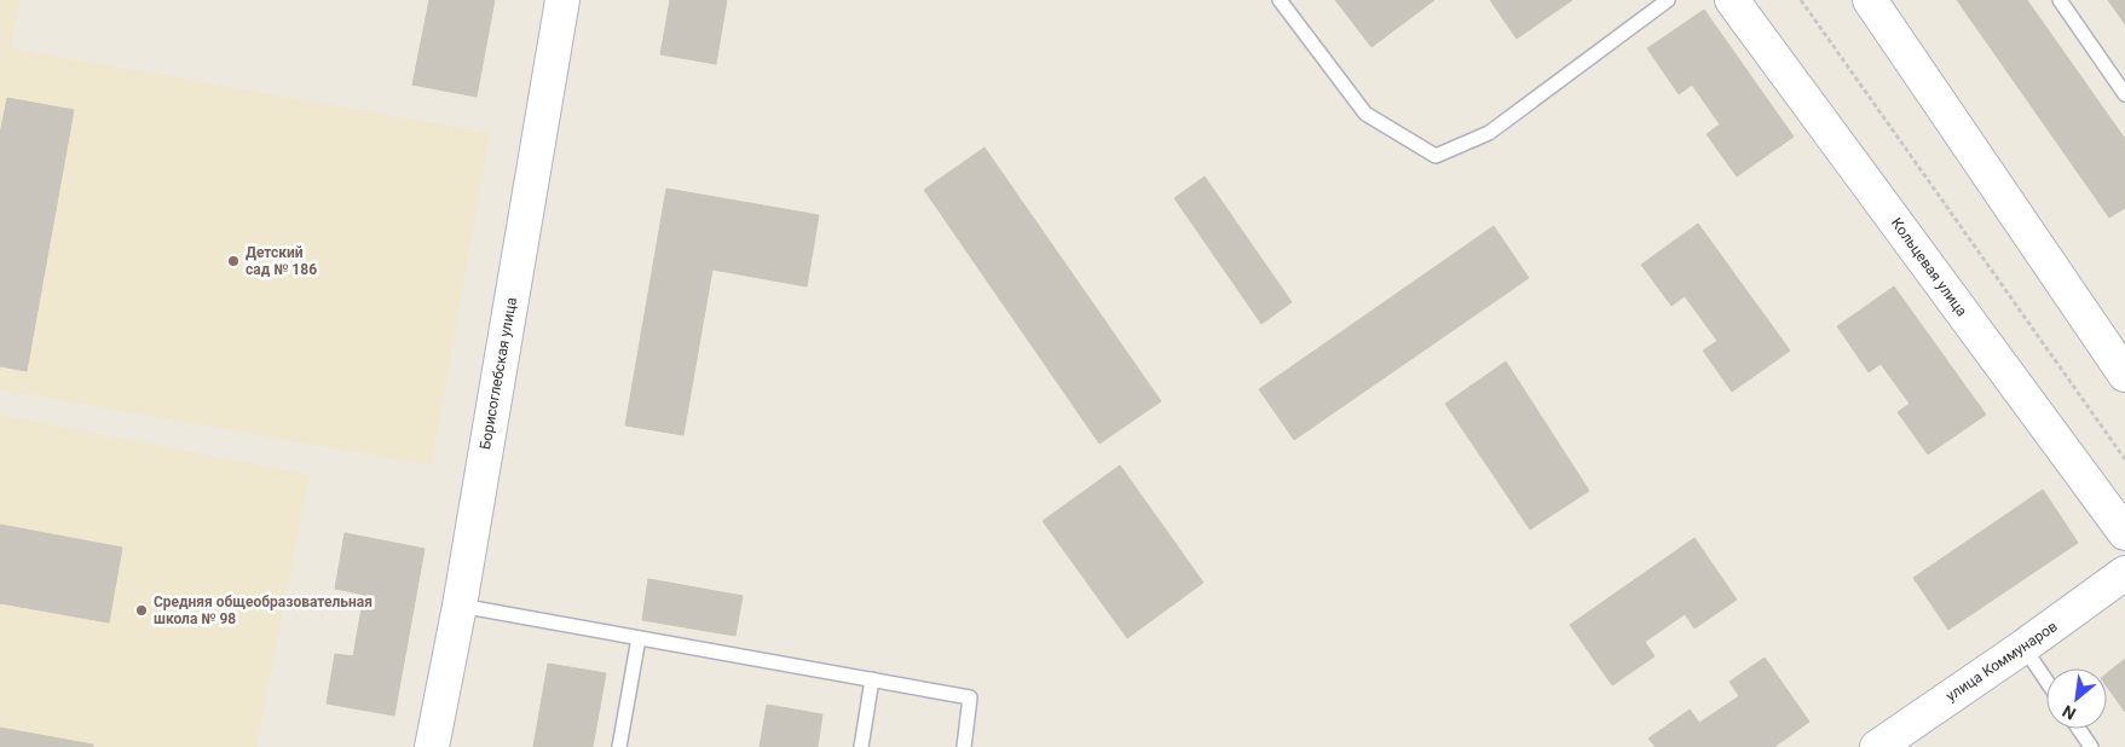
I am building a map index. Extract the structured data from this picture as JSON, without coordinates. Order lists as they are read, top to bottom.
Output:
{
  "streets": {
    "main road": ["Кольцевая улица", "Борисоглебская улица", "улица Коммунаров"]
  },
  "places": ["Детский сад № 186", "Средняя общеобразовательная школа № 98"],
  "north": "bottom left"
}
